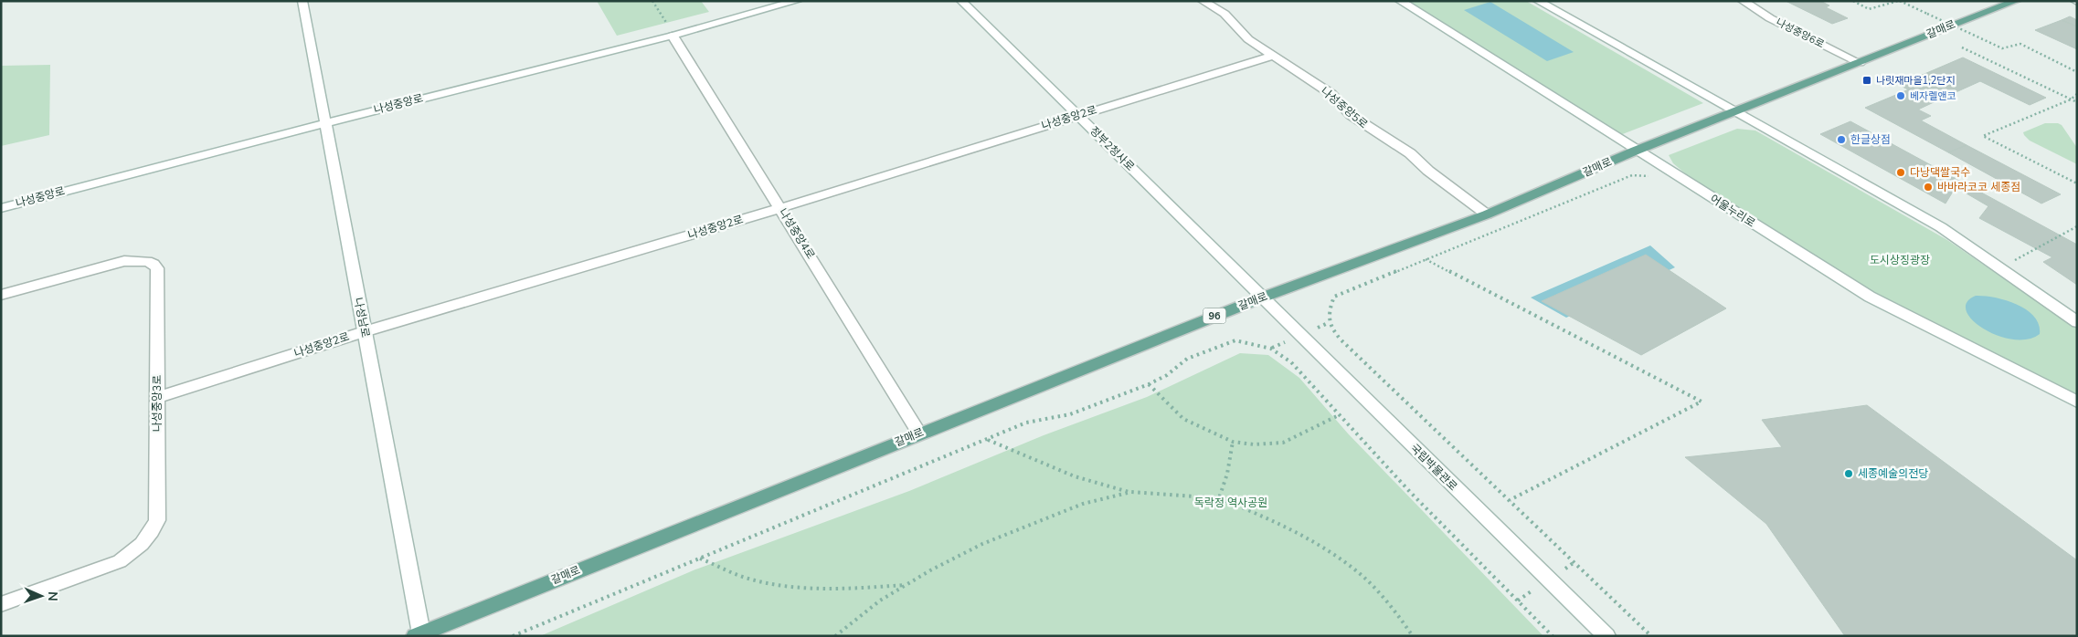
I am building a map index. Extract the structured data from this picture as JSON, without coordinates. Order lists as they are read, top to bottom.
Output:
{
  "streets": {
    "main road": ["갈매로", "96"],
    "street": [
      "나성중앙6로",
      "나성중앙로",
      "나성중앙5로",
      "나성중앙2로",
      "정부2청사로",
      "어울누리로",
      "나성중앙4로",
      "나성남로",
      "나성중앙3로",
      "국립박물관로"
    ]
  },
  "crossings": [
    ["갈매로", "나성중앙6로"],
    ["갈매로", "나성중앙5로"],
    ["갈매로", "정부2청사로"],
    ["갈매로", "어울누리로"],
    ["갈매로", "나성중앙4로"],
    ["갈매로", "나성남로"],
    ["갈매로", "국립박물관로"],
    ["나성중앙로", "나성중앙4로"],
    ["나성중앙로", "나성남로"],
    ["나성중앙5로", "나성중앙2로"],
    ["나성중앙2로", "정부2청사로"],
    ["나성중앙2로", "나성중앙4로"],
    ["나성중앙2로", "나성남로"],
    ["나성중앙2로", "나성중앙3로"],
    ["정부2청사로", "국립박물관로"]
  ],
  "parks": ["도시상징광장", "독락정 역사공원"],
  "places": {
    "transit": ["나릿재마을1,2단지"],
    "other": [
      "베자렐앤코",
      "한글상점",
      "다낭댁쌀국수",
      "바바라코코 세종점",
      "세종예술의전당"
    ]
  },
  "north": "right"
}
